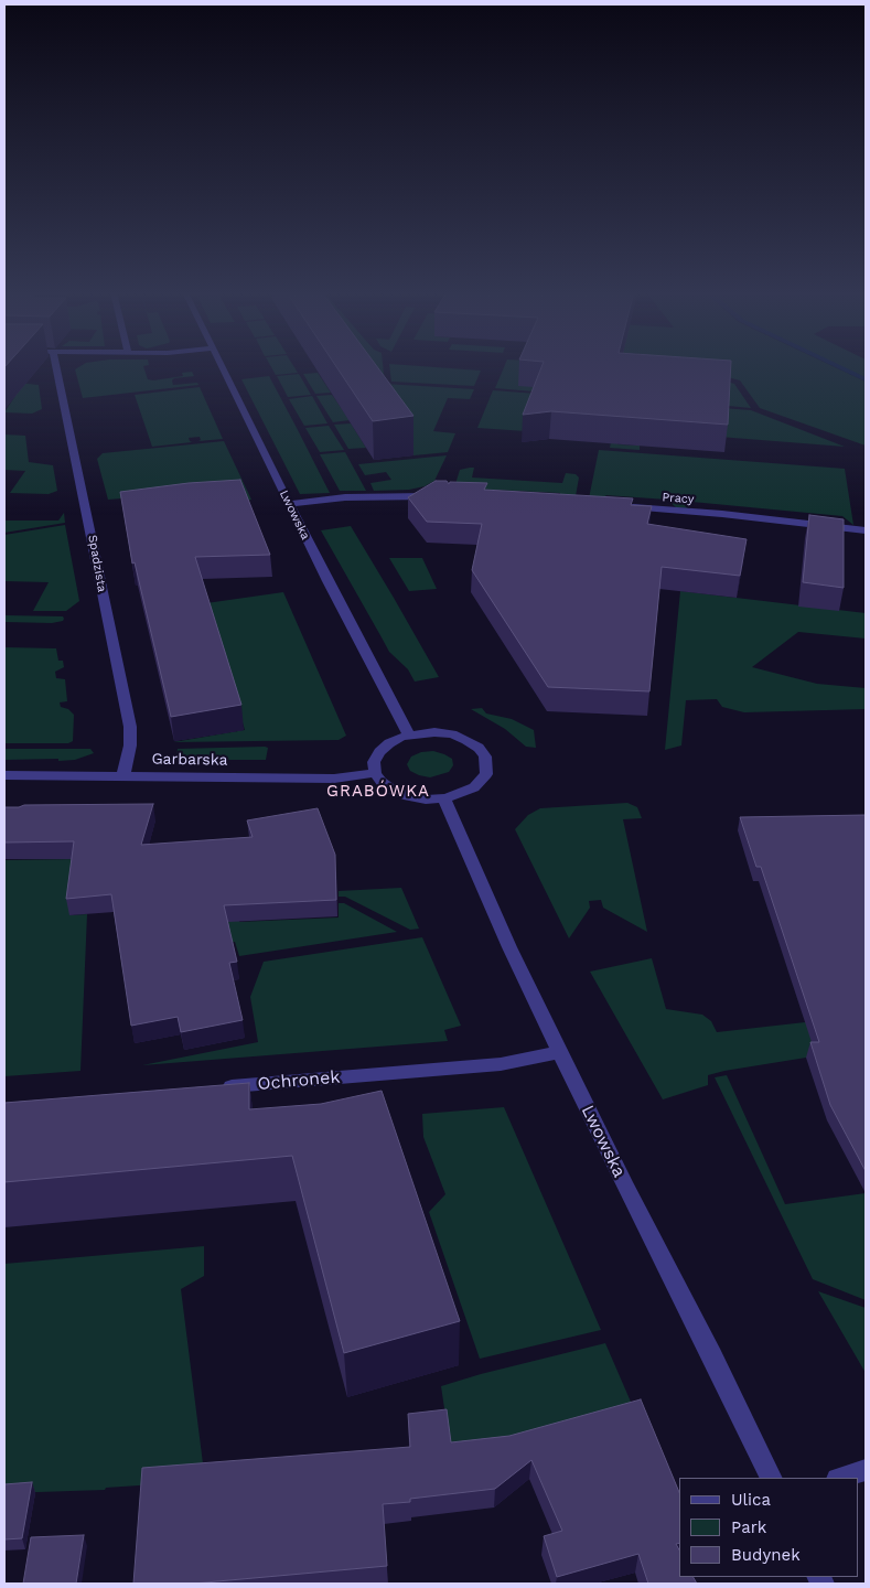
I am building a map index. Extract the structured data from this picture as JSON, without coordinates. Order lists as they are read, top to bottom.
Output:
{
  "streets": {
    "street": [
      "Pracy",
      "Lwowska",
      "Spadzista",
      "Garbarska",
      "Ochronek"
    ]
  },
  "crossings": [
    ["Lwowska", "Garbarska"],
    ["Lwowska", "Ochronek"],
    ["Spadzista", "Garbarska"]
  ],
  "districts": ["GRABÓWKA"],
  "legend": ["Ulica", "Park", "Budynek"]
}
